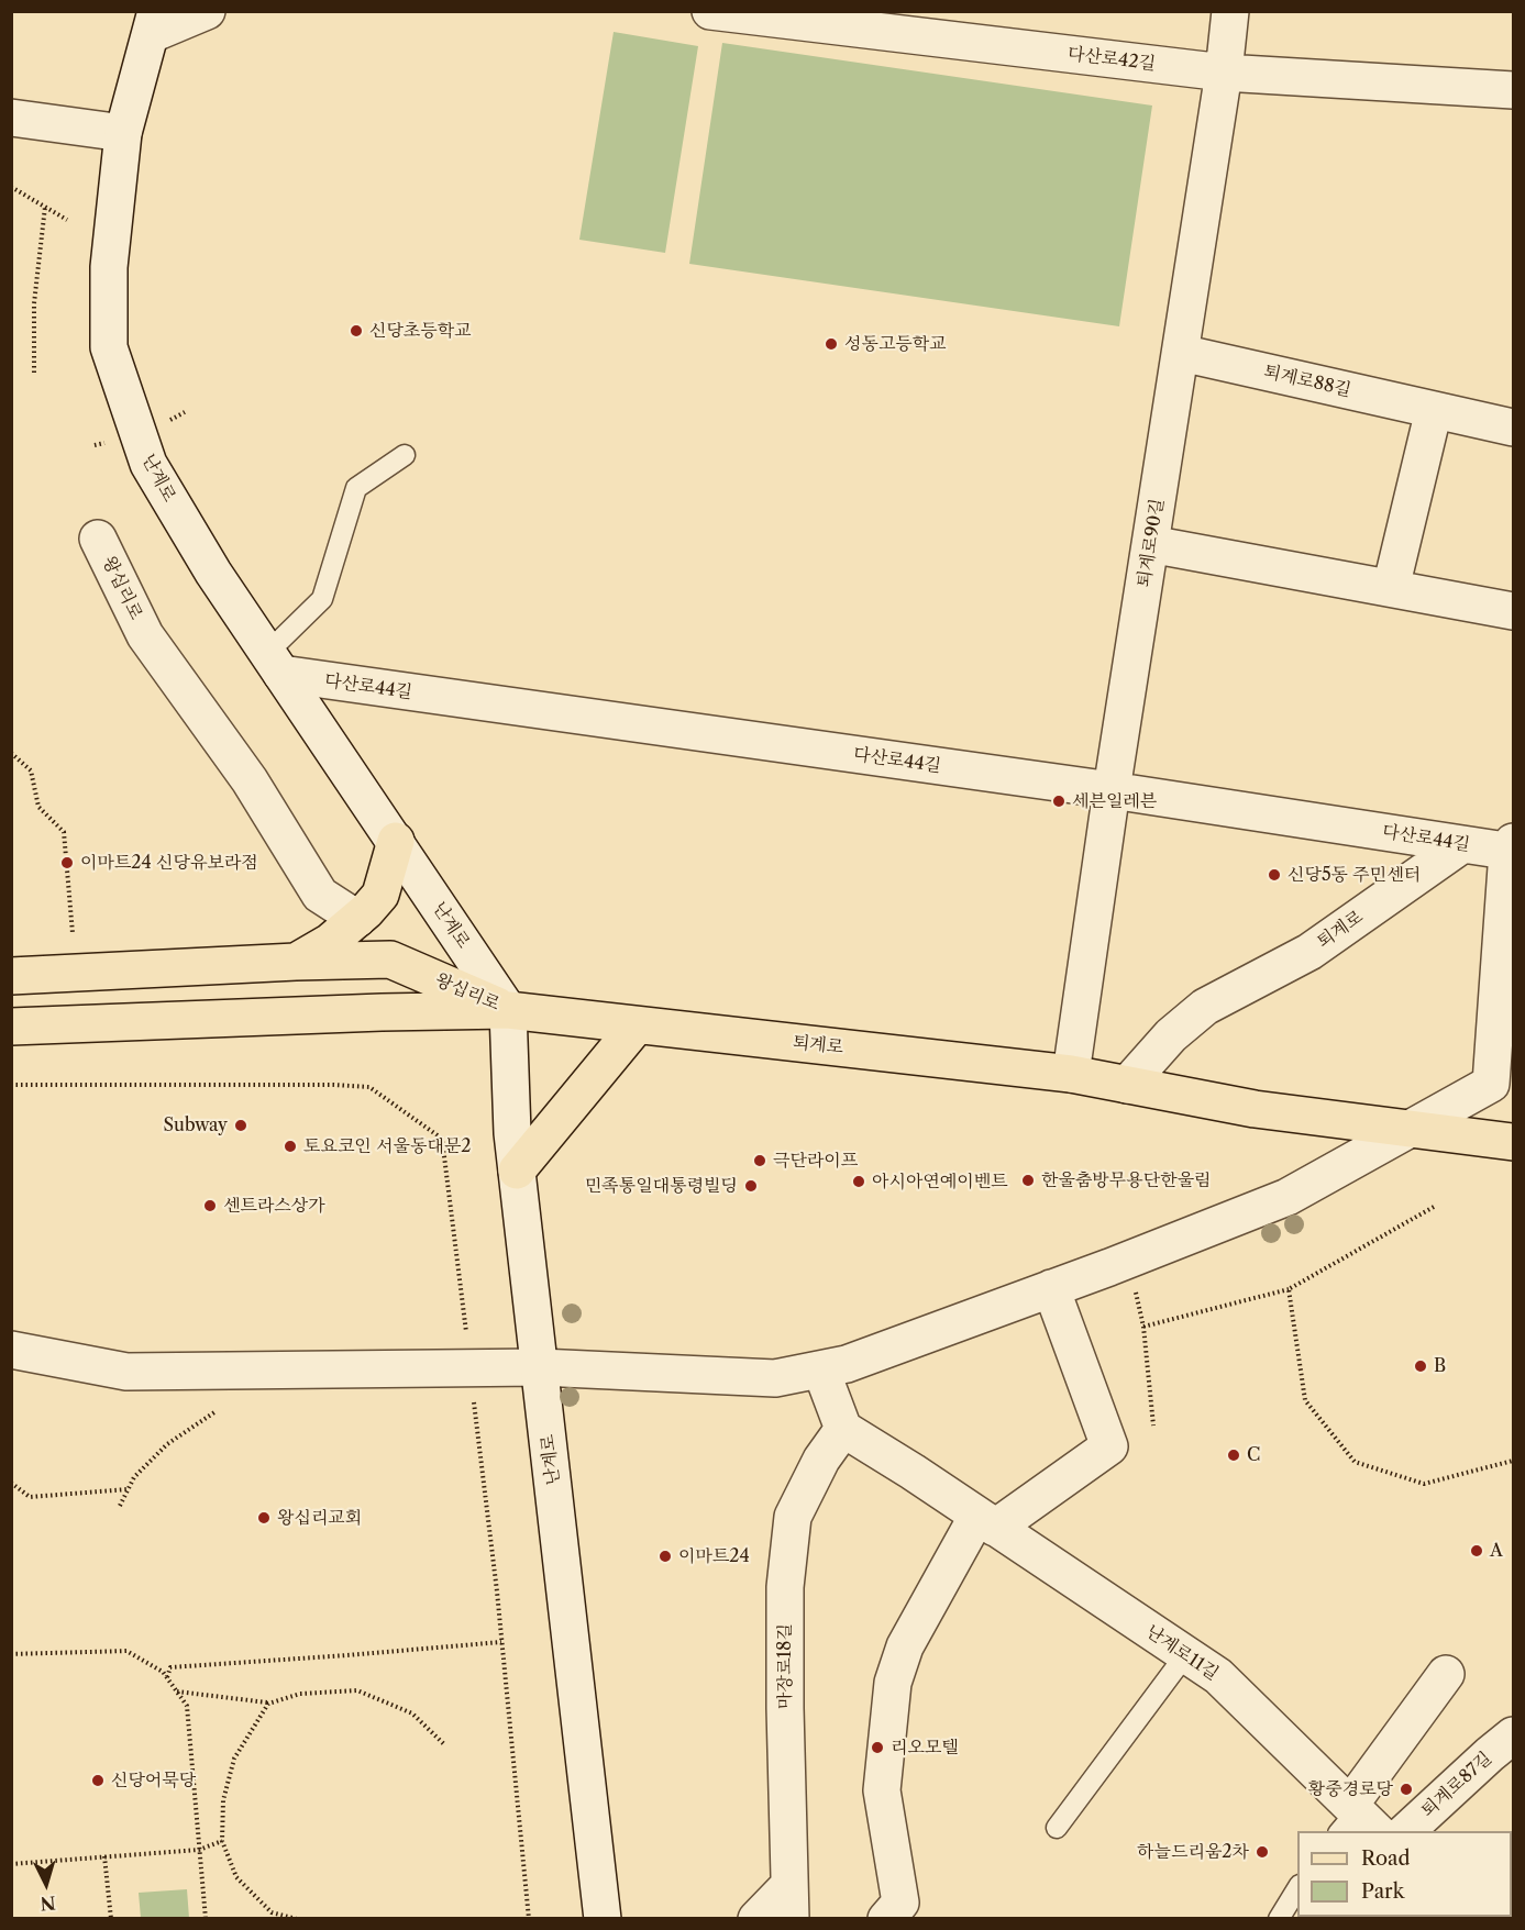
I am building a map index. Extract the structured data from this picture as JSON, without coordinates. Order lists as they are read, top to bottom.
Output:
{
  "streets": {
    "main road": ["왕십리로", "퇴계로"],
    "street": [
      "다산로42길",
      "퇴계로88길",
      "난계로",
      "퇴계로90길",
      "다산로44길",
      "난계로11길",
      "마장로18길",
      "퇴계로87길"
    ]
  },
  "crossings": [
    ["다산로42길", "퇴계로90길"],
    ["퇴계로88길", "퇴계로90길"],
    ["난계로", "왕십리로"],
    ["난계로", "다산로44길"],
    ["난계로", "퇴계로"],
    ["퇴계로90길", "다산로44길"],
    ["퇴계로90길", "퇴계로"],
    ["왕십리로", "퇴계로"],
    ["다산로44길", "퇴계로"],
    ["난계로11길", "마장로18길"]
  ],
  "places": [
    "신당초등학교",
    "성동고등학교",
    "세븐일레븐",
    "이마트24 신당유보라점",
    "신당5동 주민센터",
    "Subway",
    "토요코인 서울동대문2",
    "극단라이프",
    "한울춤방무용단한울림",
    "아시아연예이벤트",
    "민족통일대통령빌딩",
    "센트라스상가",
    "B",
    "C",
    "왕십리교회",
    "A",
    "이마트24",
    "리오모텔",
    "신당어묵당",
    "황중경로당",
    "하늘드리움2차"
  ],
  "legend": ["Road", "Park"],
  "north": "bottom"
}
